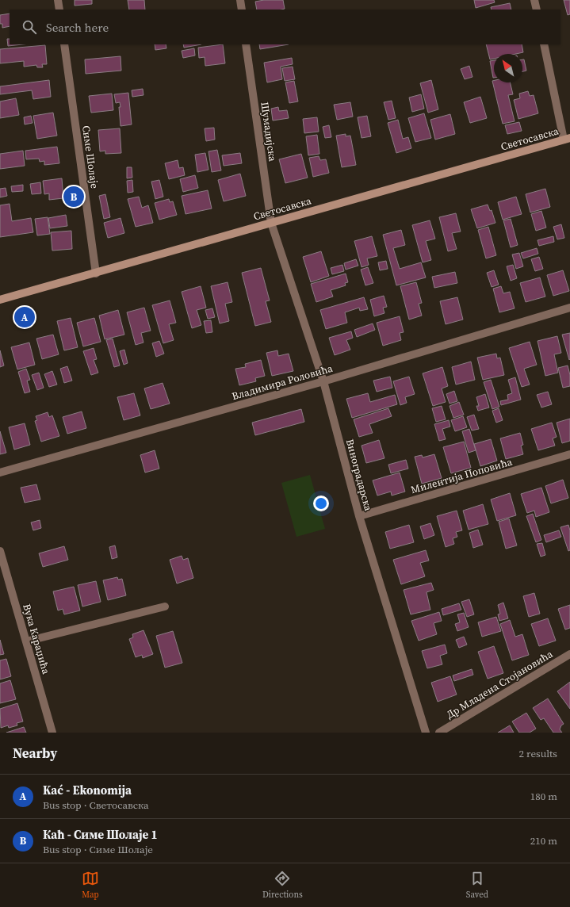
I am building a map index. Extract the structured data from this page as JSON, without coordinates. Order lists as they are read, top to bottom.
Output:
{
  "streets": {
    "main road": ["Светосавска"],
    "street": [
      "Шумадијска",
      "Симе Шолаје",
      "Владимира Роловића",
      "Виноградарска",
      "Милентија Поповића",
      "Вука Караџића",
      "Др Младена Стојановића"
    ]
  },
  "crossings": [
    ["Шумадијска", "Светосавска"],
    ["Шумадијска", "Виноградарска"],
    ["Светосавска", "Симе Шолаје"],
    ["Светосавска", "Виноградарска"],
    ["Владимира Роловића", "Виноградарска"],
    ["Виноградарска", "Милентија Поповића"]
  ],
  "north": "top left",
  "page": {
    "search": "Search here",
    "pins": ["B", "A"],
    "heading": ["Nearby", "2 results"],
    "list": [
      {
        "mark": "A",
        "name": "Kać - Ekonomija",
        "note": "Bus stop · Светосавска",
        "value": "180 m"
      },
      {
        "mark": "B",
        "name": "Каћ - Симе Шолаје 1",
        "note": "Bus stop · Симе Шолаје",
        "value": "210 m"
      }
    ],
    "nav": ["Map", "Directions", "Saved"]
  }
}
